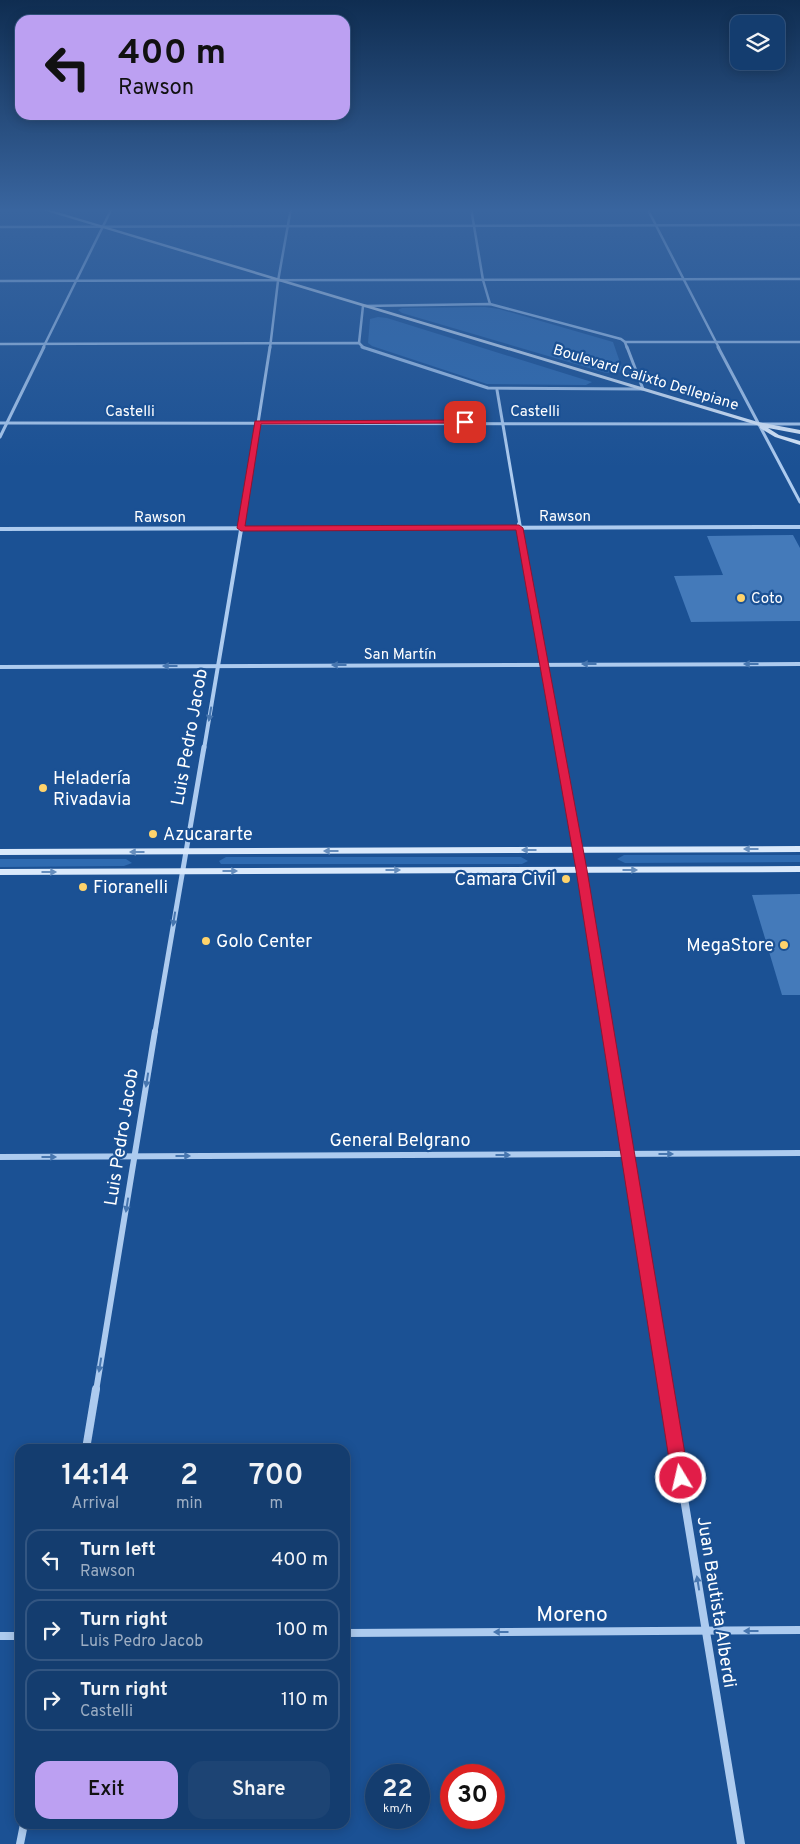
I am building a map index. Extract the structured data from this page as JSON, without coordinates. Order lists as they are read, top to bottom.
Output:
{
  "streets": {
    "main road": ["Boulevard Calixto Dellepiane"],
    "street": [
      "Castelli",
      "Rawson",
      "San Martín",
      "Luis Pedro Jacob",
      "General Belgrano",
      "Juan Bautista Alberdi",
      "Moreno"
    ]
  },
  "crossings": [
    ["Boulevard Calixto Dellepiane", "Castelli"],
    ["Castelli", "Luis Pedro Jacob"],
    ["Castelli", "Juan Bautista Alberdi"],
    ["Rawson", "Luis Pedro Jacob"],
    ["Rawson", "Juan Bautista Alberdi"],
    ["San Martín", "Luis Pedro Jacob"],
    ["San Martín", "Juan Bautista Alberdi"],
    ["Luis Pedro Jacob", "General Belgrano"],
    ["General Belgrano", "Juan Bautista Alberdi"],
    ["Juan Bautista Alberdi", "Moreno"]
  ],
  "one_way": [
    "San Martín",
    "Luis Pedro Jacob",
    "General Belgrano",
    "Moreno"
  ],
  "places": [
    "Coto",
    "Heladería Rivadavia",
    "Azucararte",
    "Camara Civil",
    "Fioranelli",
    "Golo Center",
    "MegaStore"
  ],
  "page": {
    "turn": ["400 m", "Rawson"],
    "eta": [
      "14:14",
      "Arrival",
      "2",
      "min",
      "700",
      "m"
    ],
    "list": [
      {
        "name": "Turn left",
        "note": "Rawson",
        "value": "400 m"
      },
      {
        "name": "Turn right",
        "note": "Luis Pedro Jacob",
        "value": "100 m"
      },
      {
        "name": "Turn right",
        "note": "Castelli",
        "value": "110 m"
      }
    ],
    "buttons": ["Exit", "Share"],
    "speed": "22 km/h",
    "limit": "30"
  }
}
